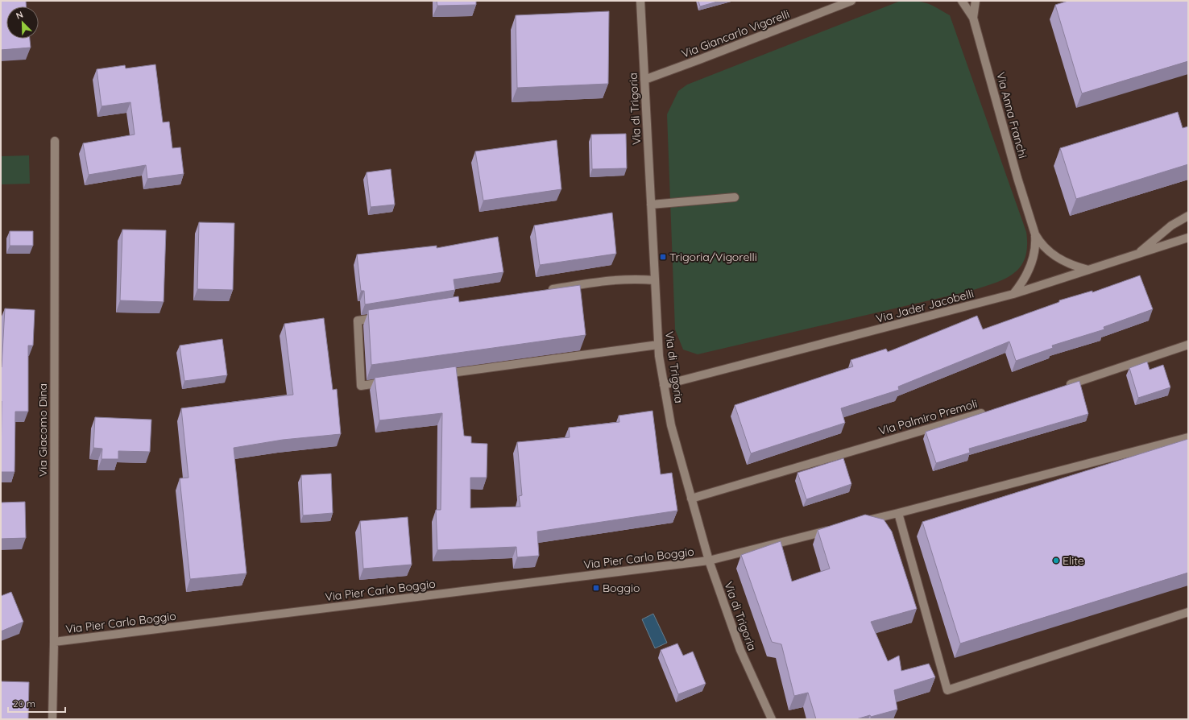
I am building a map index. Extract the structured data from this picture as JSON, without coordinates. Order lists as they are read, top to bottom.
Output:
{
  "streets": {
    "street": [
      "Via Giancarlo Vigorelli",
      "Via di Trigoria",
      "Via Anna Franchi",
      "Via Jader Jacobelli",
      "Via Palmiro Premoli",
      "Via Giacomo Dina",
      "Via Pier Carlo Boggio"
    ]
  },
  "crossings": [
    ["Via Giancarlo Vigorelli", "Via di Trigoria"],
    ["Via di Trigoria", "Via Jader Jacobelli"],
    ["Via di Trigoria", "Via Palmiro Premoli"],
    ["Via di Trigoria", "Via Pier Carlo Boggio"],
    ["Via Anna Franchi", "Via Jader Jacobelli"],
    ["Via Giacomo Dina", "Via Pier Carlo Boggio"]
  ],
  "places": {
    "transit": ["Trigoria/Vigorelli", "Boggio"],
    "other": ["Elite"]
  },
  "scale_bar": "20 m",
  "north": "top left"
}
